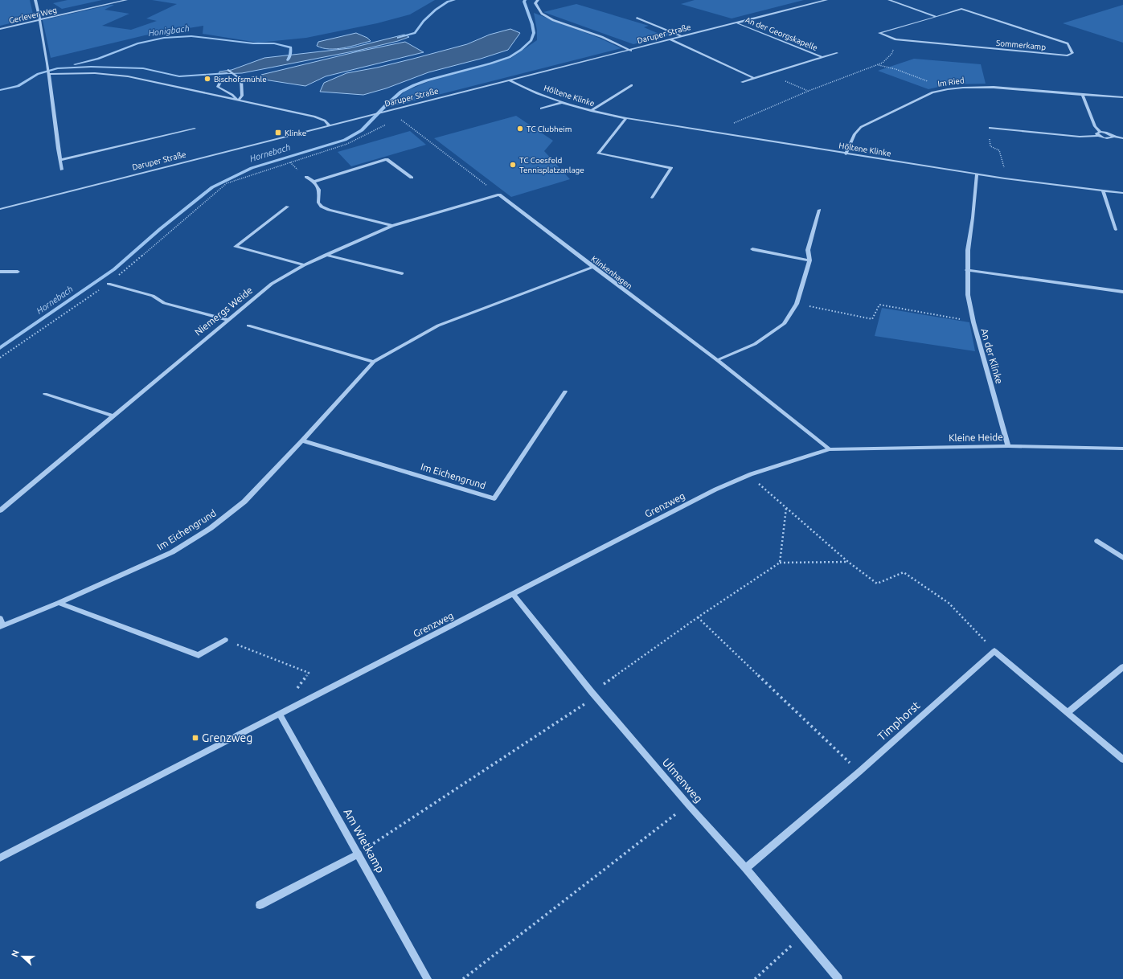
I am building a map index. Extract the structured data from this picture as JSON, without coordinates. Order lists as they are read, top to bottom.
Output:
{
  "streets": {
    "street": [
      "Gerlever Weg",
      "Daruper Straße",
      "An der Georgskapelle",
      "Sommerkamp",
      "Im Ried",
      "Höltene Klinke",
      "Klinkenhagen",
      "Niemergs Weide",
      "An der Klinke",
      "Kleine Heide",
      "Im Eichengrund",
      "Grenzweg",
      "Timphorst",
      "Ulmenweg",
      "Am Wietkamp"
    ]
  },
  "crossings": [
    ["Daruper Straße", "An der Georgskapelle"],
    ["Daruper Straße", "Höltene Klinke"],
    ["Im Ried", "Höltene Klinke"],
    ["Höltene Klinke", "An der Klinke"],
    ["Klinkenhagen", "Niemergs Weide"],
    ["Klinkenhagen", "Kleine Heide"],
    ["Klinkenhagen", "Im Eichengrund"],
    ["Klinkenhagen", "Grenzweg"],
    ["An der Klinke", "Kleine Heide"],
    ["Kleine Heide", "Grenzweg"],
    ["Grenzweg", "Ulmenweg"],
    ["Grenzweg", "Am Wietkamp"],
    ["Timphorst", "Ulmenweg"]
  ],
  "water": ["Honigbach", "Hornebach"],
  "places": {
    "other": ["Bischofsmühle", "TC Clubheim", "TC Coesfeld Tennisplatzanlage"],
    "transit": ["Klinke", "Grenzweg"]
  },
  "north": "left"
}
